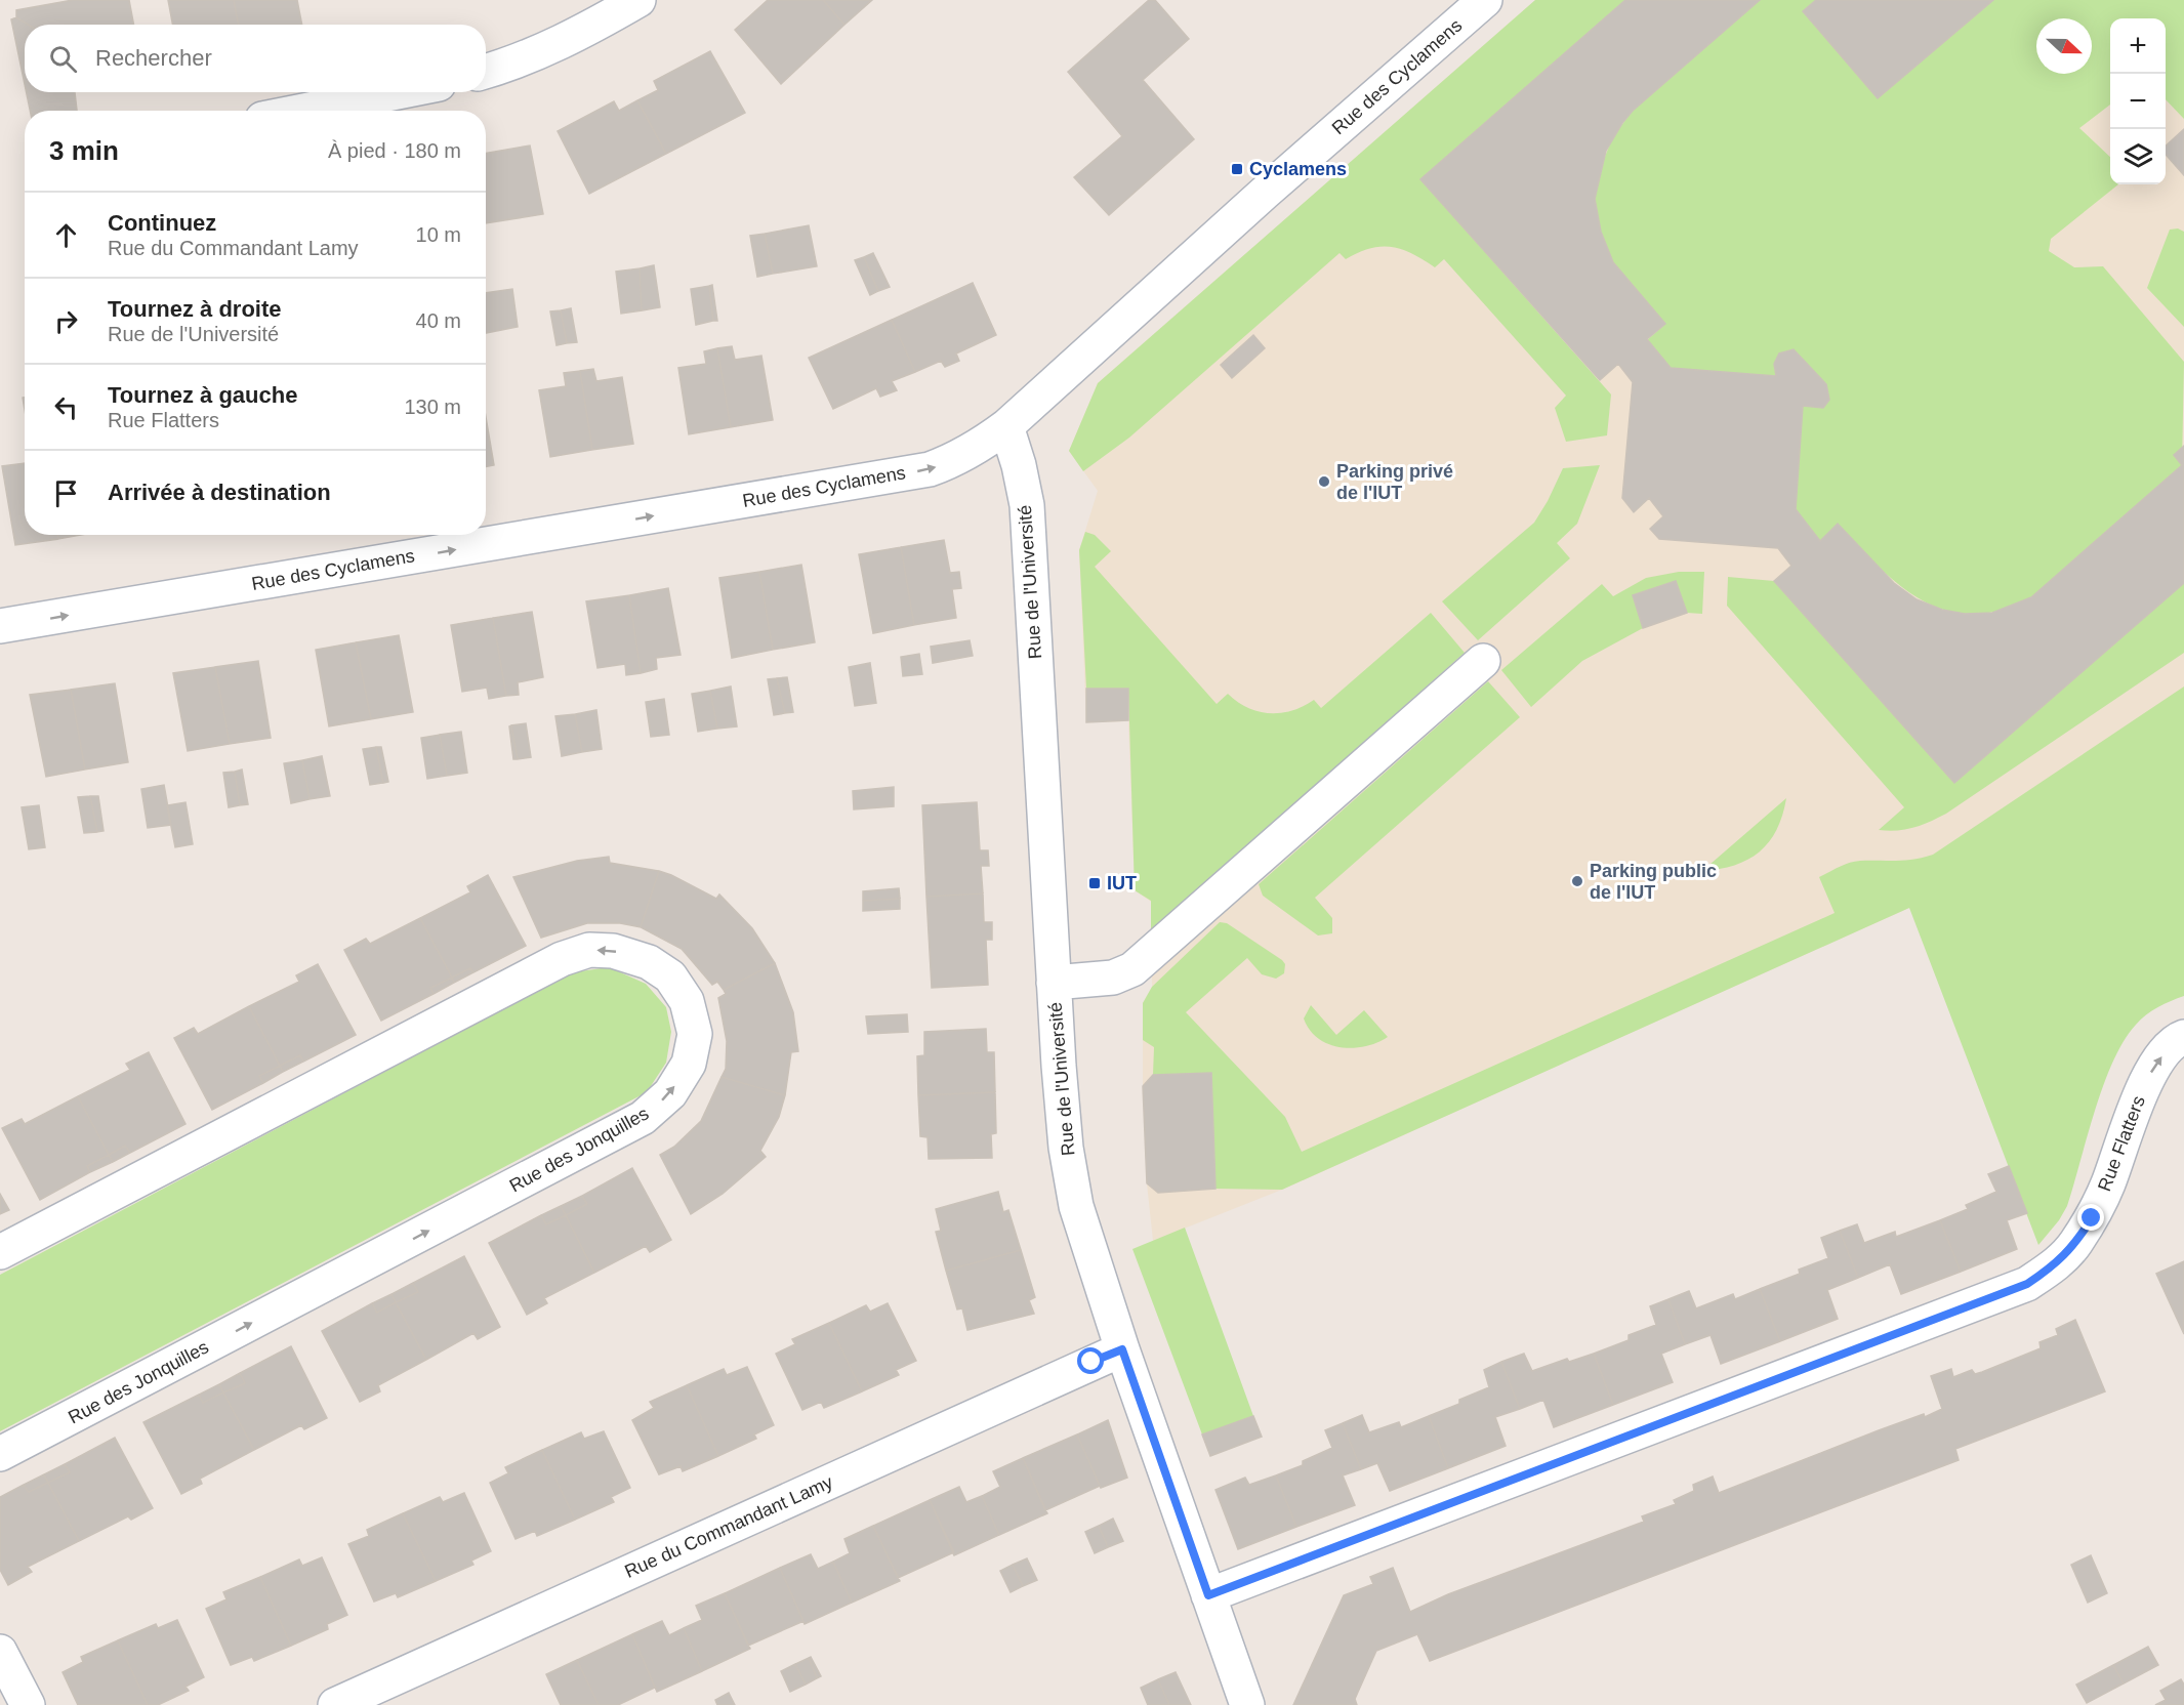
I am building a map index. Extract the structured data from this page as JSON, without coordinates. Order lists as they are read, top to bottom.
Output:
{
  "streets": {
    "street": [
      "Rue des Cyclamens",
      "Rue de l'Université",
      "Rue Flatters",
      "Rue des Jonquilles",
      "Rue du Commandant Lamy"
    ]
  },
  "crossings": [
    ["Rue des Cyclamens", "Rue de l'Université"],
    ["Rue de l'Université", "Rue Flatters"],
    ["Rue de l'Université", "Rue du Commandant Lamy"]
  ],
  "one_way": ["Rue des Cyclamens", "Rue Flatters"],
  "places": {
    "transit": ["Cyclamens", "IUT"],
    "other": ["Parking privé de l'IUT", "Parking public de l'IUT"]
  },
  "north": "right",
  "page": {
    "map_buttons": ["+", "−"],
    "search": "Rechercher",
    "heading": ["3 min", "À pied · 180 m"],
    "list": [
      ["Continuez", "Rue du Commandant Lamy", "10 m"],
      ["Tournez à droite", "Rue de l'Université", "40 m"],
      ["Tournez à gauche", "Rue Flatters", "130 m"],
      "Arrivée à destination"
    ]
  }
}
